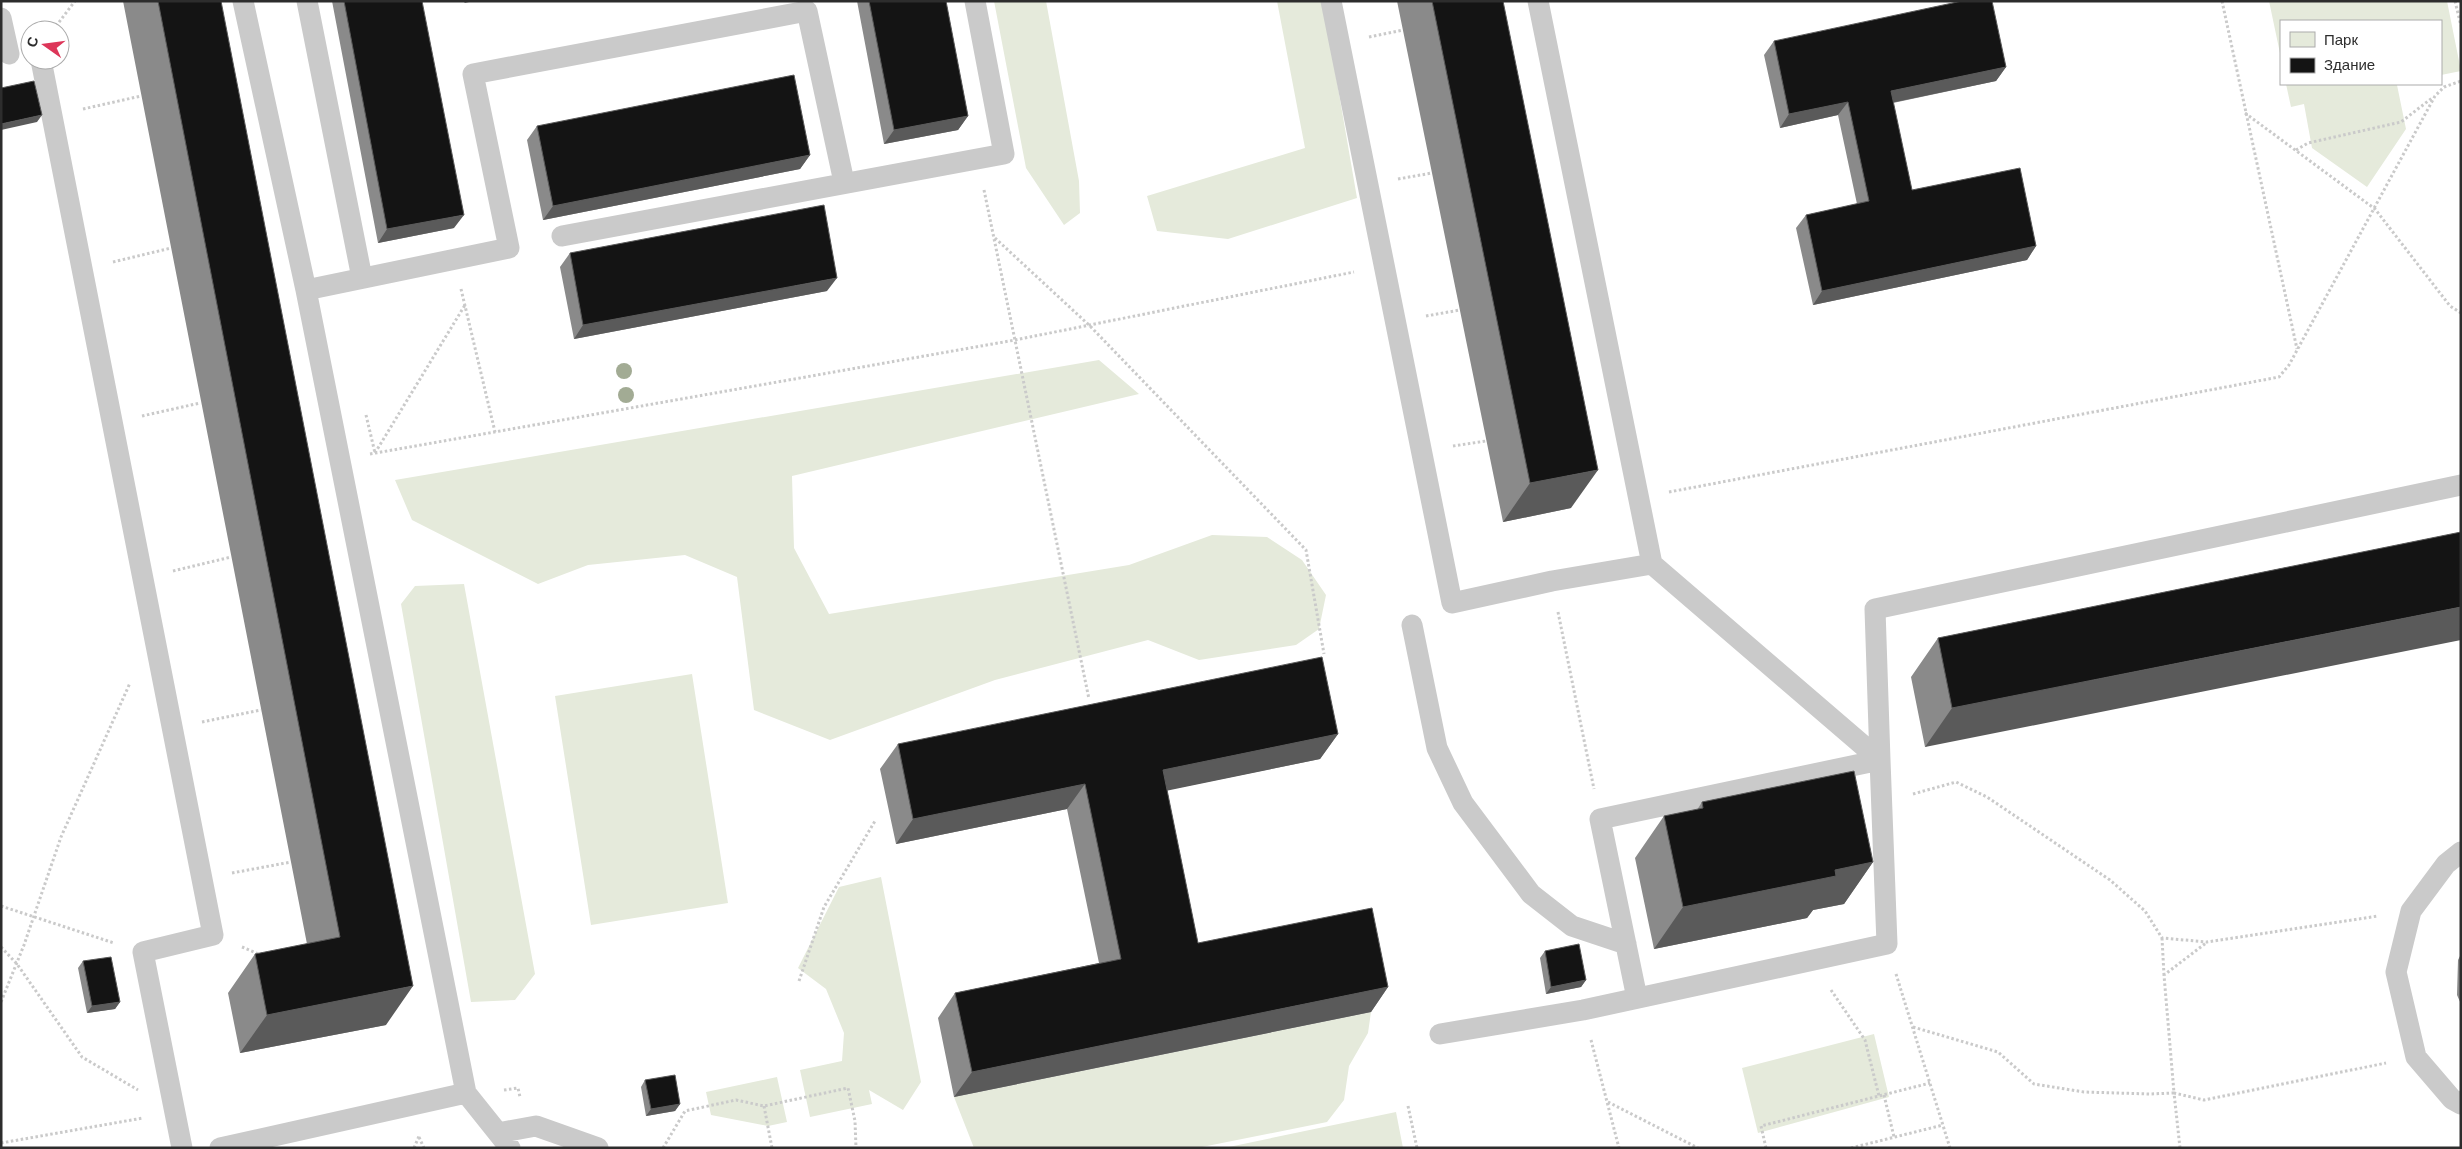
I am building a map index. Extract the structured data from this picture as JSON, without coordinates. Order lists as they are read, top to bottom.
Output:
{
  "legend": ["Парк", "Здание"],
  "north": "left"
}
